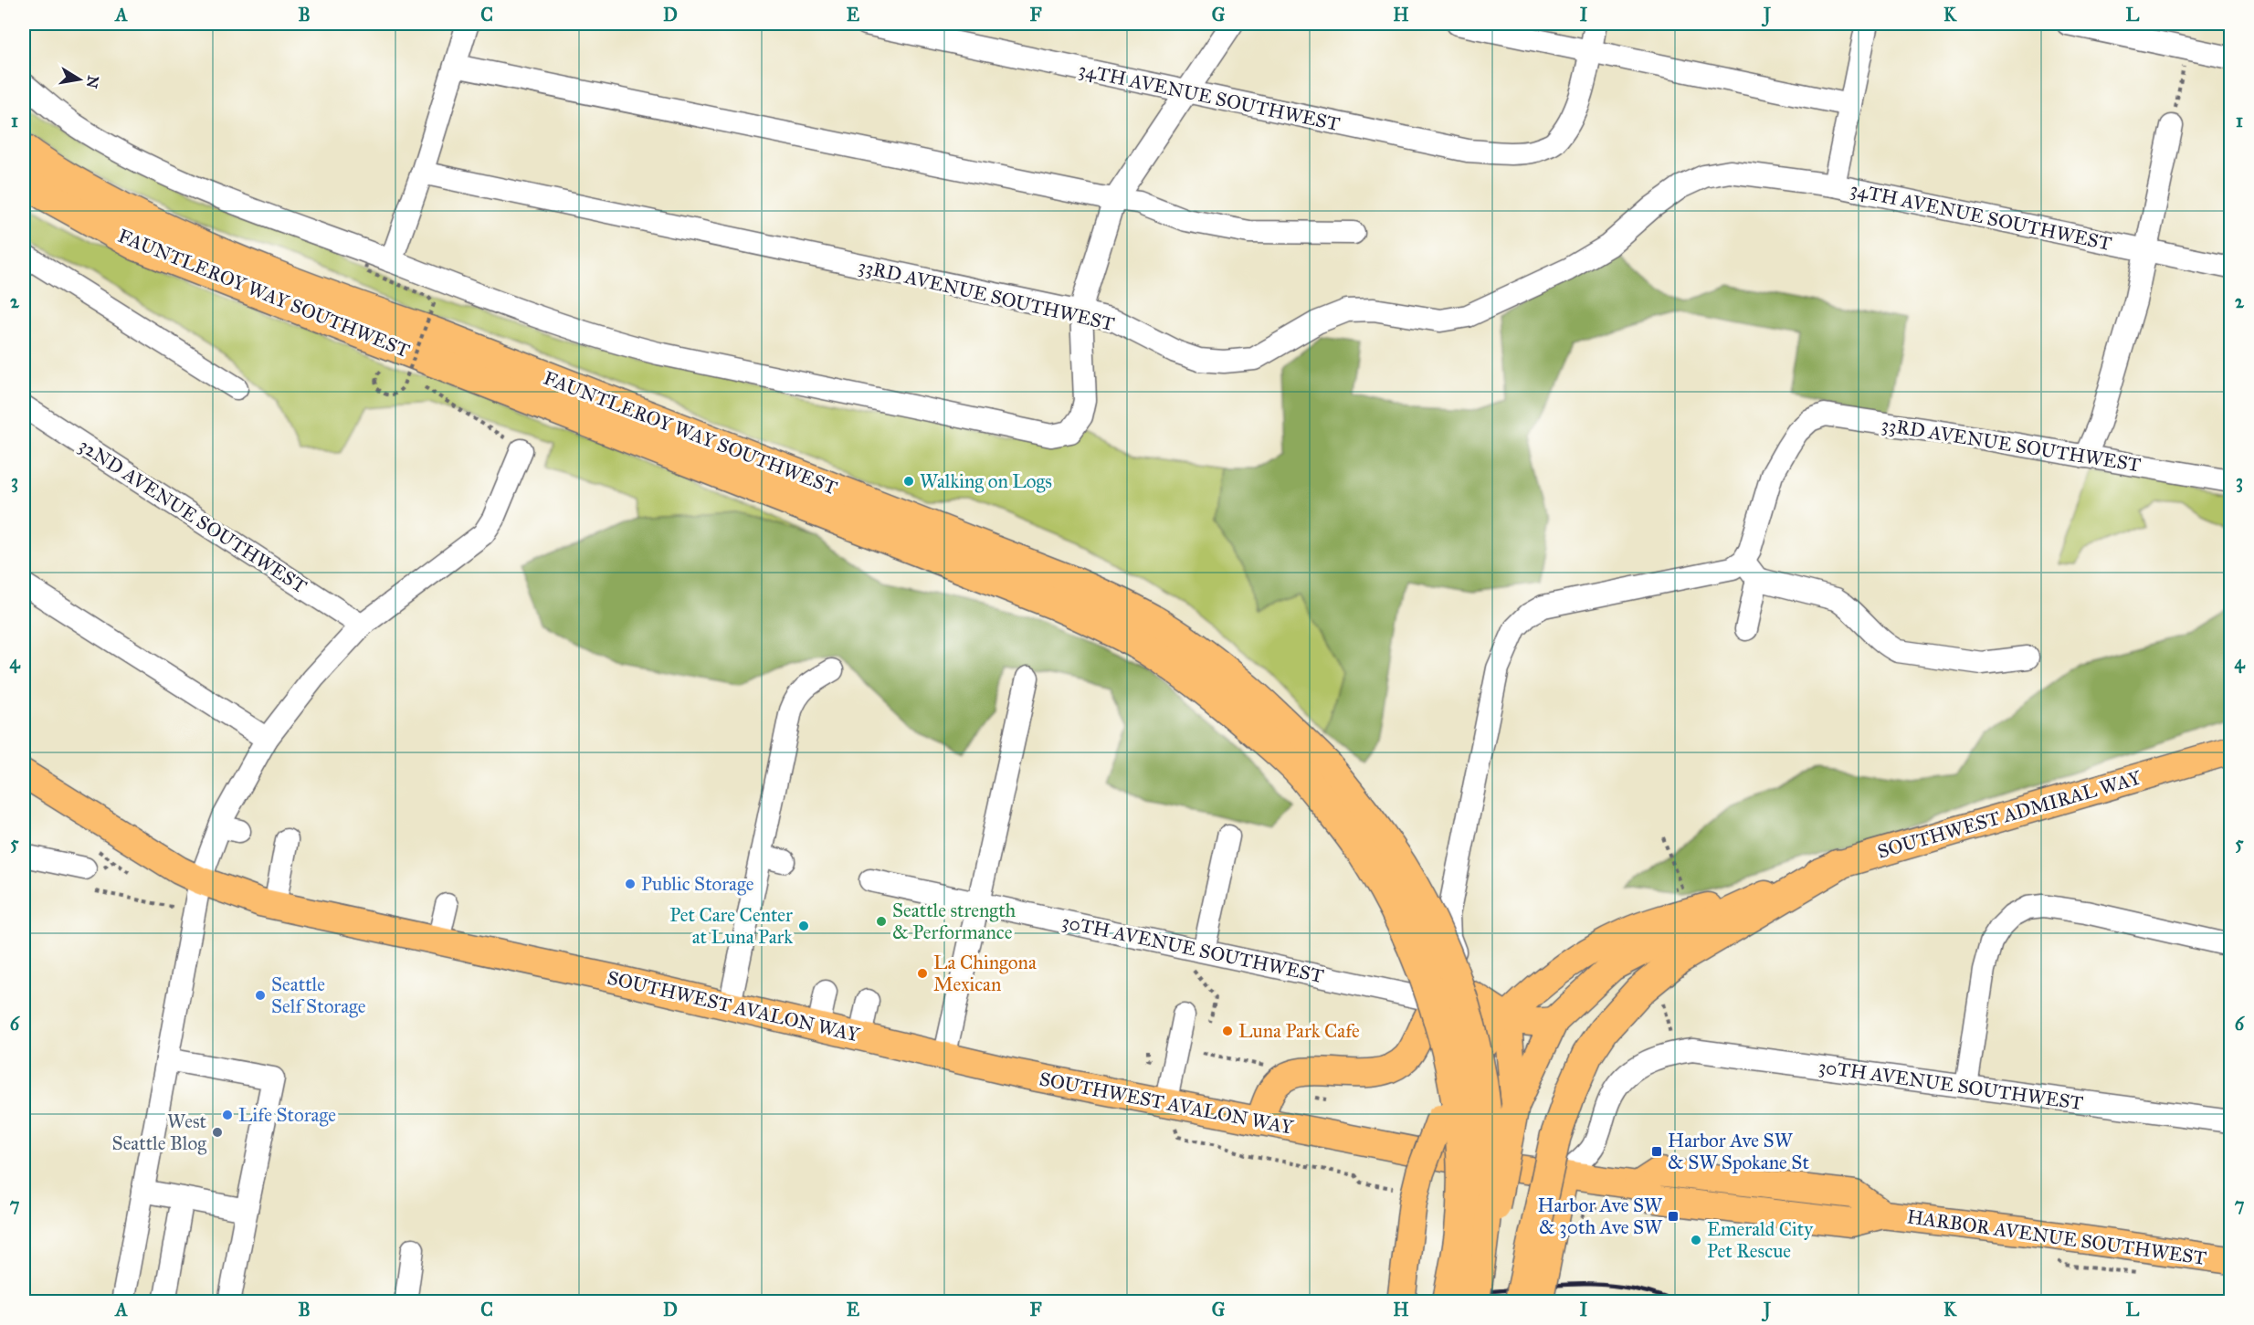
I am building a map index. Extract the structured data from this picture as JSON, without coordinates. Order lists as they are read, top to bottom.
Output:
{
  "streets": {
    "highway": ["FAUNTLEROY WAY SOUTHWEST"],
    "main road": [
      "SOUTHWEST ADMIRAL WAY",
      "30TH AVENUE SOUTHWEST",
      "SOUTHWEST AVALON WAY",
      "HARBOR AVENUE SOUTHWEST"
    ],
    "street": ["34TH AVENUE SOUTHWEST", "33RD AVENUE SOUTHWEST", "32ND AVENUE SOUTHWEST"]
  },
  "crossings": [
    ["34TH AVENUE SOUTHWEST", "33RD AVENUE SOUTHWEST"],
    ["30TH AVENUE SOUTHWEST", "HARBOR AVENUE SOUTHWEST"],
    ["SOUTHWEST AVALON WAY", "HARBOR AVENUE SOUTHWEST"]
  ],
  "places": {
    "other": [
      "Walking on Logs",
      "Public Storage",
      "Seattle strength & Performance",
      "Pet Care Center at Luna Park",
      "La Chingona Mexican",
      "Seattle Self Storage",
      "Luna Park Cafe",
      "Life Storage",
      "West Seattle Blog",
      "Emerald City Pet Rescue"
    ],
    "transit": ["Harbor Ave SW & SW Spokane St", "Harbor Ave SW & 30th Ave SW"]
  },
  "north": "right",
  "grid": {
    "columns": [
      "A",
      "B",
      "C",
      "D",
      "E",
      "F",
      "G",
      "H",
      "I",
      "J",
      "K",
      "L"
    ],
    "rows": [
      "1",
      "2",
      "3",
      "4",
      "5",
      "6",
      "7"
    ]
  }
}
